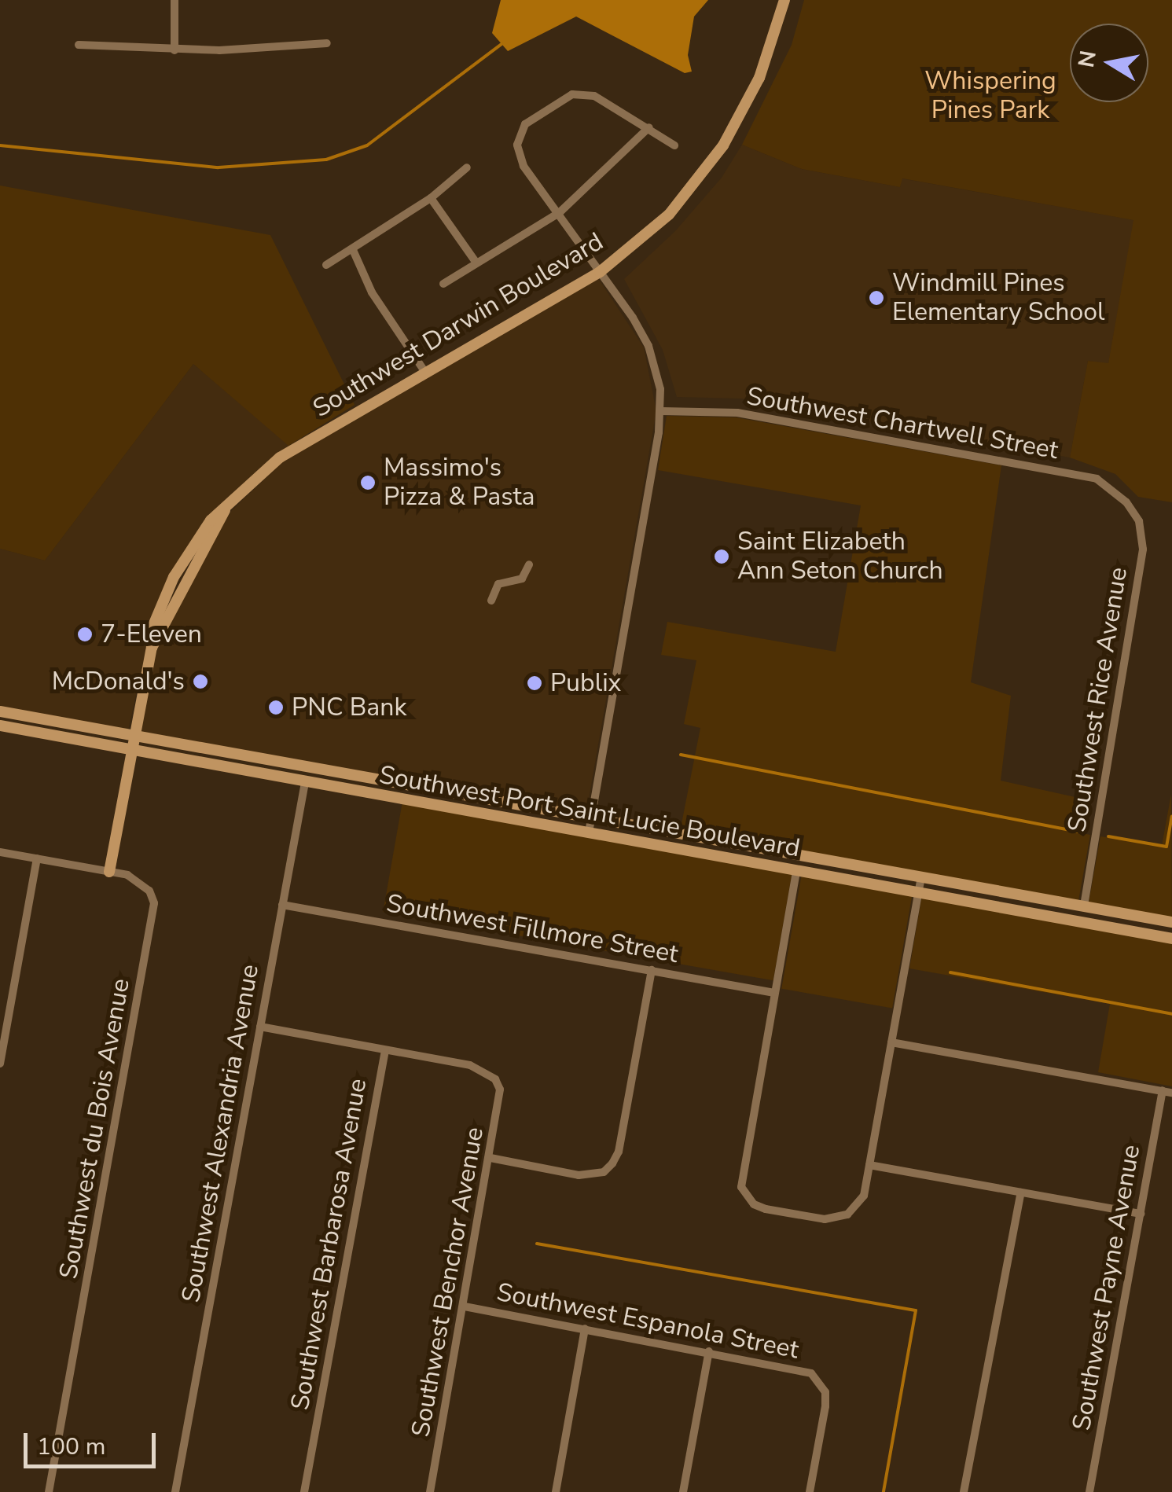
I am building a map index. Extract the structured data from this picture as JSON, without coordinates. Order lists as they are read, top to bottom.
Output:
{
  "streets": {
    "main road": ["Southwest Darwin Boulevard", "Southwest Port Saint Lucie Boulevard"],
    "street": [
      "Southwest Chartwell Street",
      "Southwest Rice Avenue",
      "Southwest Fillmore Street",
      "Southwest du Bois Avenue",
      "Southwest Alexandria Avenue",
      "Southwest Barbarosa Avenue",
      "Southwest Benchor Avenue",
      "Southwest Payne Avenue",
      "Southwest Espanola Street"
    ]
  },
  "crossings": [
    ["Southwest Darwin Boulevard", "Southwest Port Saint Lucie Boulevard"],
    ["Southwest Darwin Boulevard", "Southwest du Bois Avenue"],
    ["Southwest Chartwell Street", "Southwest Rice Avenue"],
    ["Southwest Rice Avenue", "Southwest Port Saint Lucie Boulevard"],
    ["Southwest Port Saint Lucie Boulevard", "Southwest Alexandria Avenue"],
    ["Southwest Fillmore Street", "Southwest Alexandria Avenue"],
    ["Southwest Barbarosa Avenue", "Southwest Benchor Avenue"],
    ["Southwest Benchor Avenue", "Southwest Espanola Street"]
  ],
  "parks": ["Whispering Pines Park"],
  "places": [
    "Windmill Pines Elementary School",
    "Massimo's Pizza & Pasta",
    "Saint Elizabeth Ann Seton Church",
    "7-Eleven",
    "McDonald's",
    "Publix",
    "PNC Bank"
  ],
  "scale_bar": "100 m",
  "north": "left"
}
